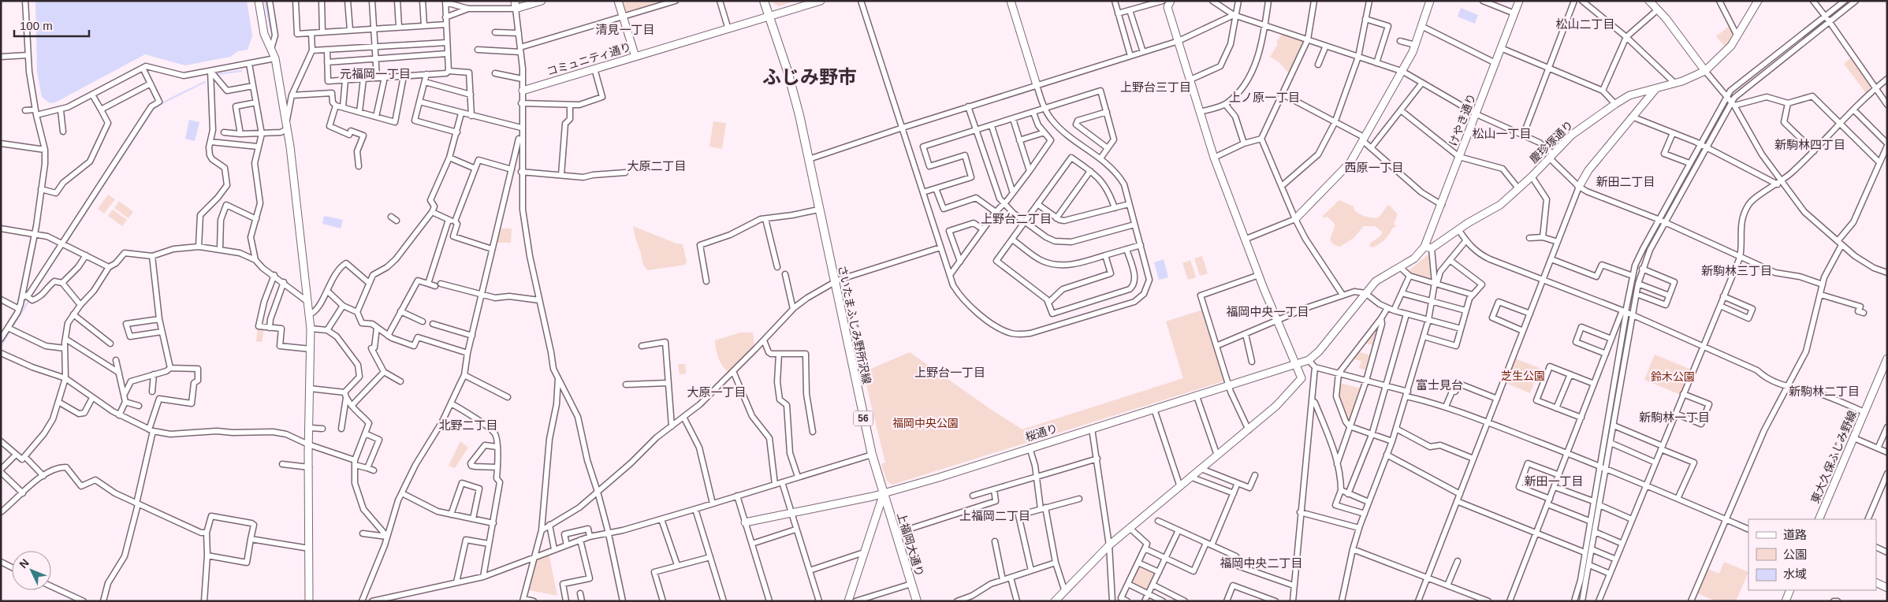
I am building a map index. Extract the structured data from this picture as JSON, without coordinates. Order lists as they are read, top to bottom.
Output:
{
  "streets": {
    "main road": ["さいたまふじみ野所沢線", "56", "上福岡大通り"],
    "street": [
      "コミュニティ通り",
      "けやき通り",
      "慶珍塚通り",
      "桜通り",
      "東大久保ふじみ野線"
    ]
  },
  "crossings": [
    ["コミュニティ通り", "56"],
    ["けやき通り", "慶珍塚通り"],
    ["慶珍塚通り", "桜通り"],
    ["さいたまふじみ野所沢線", "56"],
    ["さいたまふじみ野所沢線", "桜通り"],
    ["さいたまふじみ野所沢線", "上福岡大通り"],
    ["桜通り", "上福岡大通り"]
  ],
  "districts": [
    "松山二丁目",
    "清見一丁目",
    "元福岡一丁目",
    "ふじみ野市",
    "上野台三丁目",
    "上ノ原一丁目",
    "松山一丁目",
    "新駒林四丁目",
    "大原二丁目",
    "西原一丁目",
    "新田二丁目",
    "上野台二丁目",
    "新駒林三丁目",
    "福岡中央一丁目",
    "上野台一丁目",
    "富士見台",
    "新駒林二丁目",
    "大原一丁目",
    "新駒林一丁目",
    "北野二丁目",
    "新田一丁目",
    "上福岡二丁目",
    "福岡中央二丁目"
  ],
  "parks": ["芝生公園", "鈴木公園", "福岡中央公園"],
  "legend": ["道路", "公園", "水域"],
  "scale_bar": "100 m",
  "north": "top left"
}
